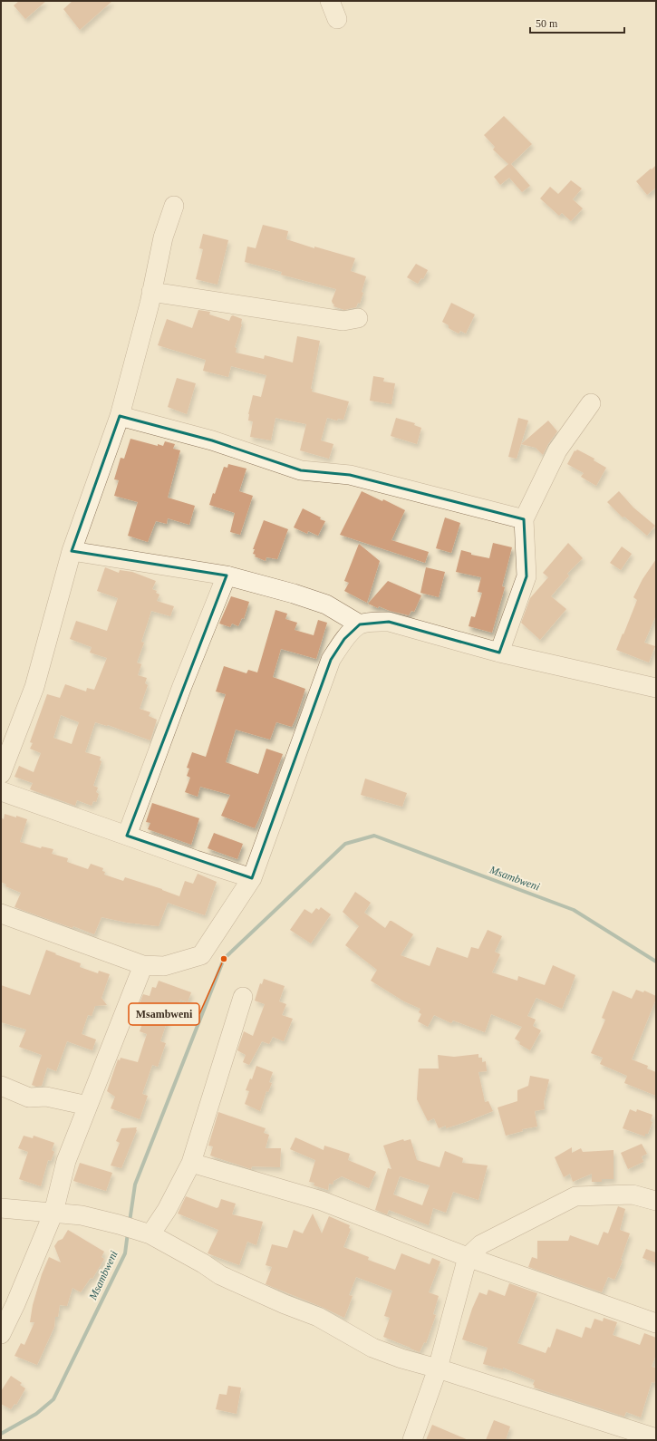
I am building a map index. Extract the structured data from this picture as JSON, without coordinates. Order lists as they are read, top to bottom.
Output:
{
  "water": ["Msambweni"],
  "places": ["Msambweni"],
  "scale_bar": "50 m"
}
